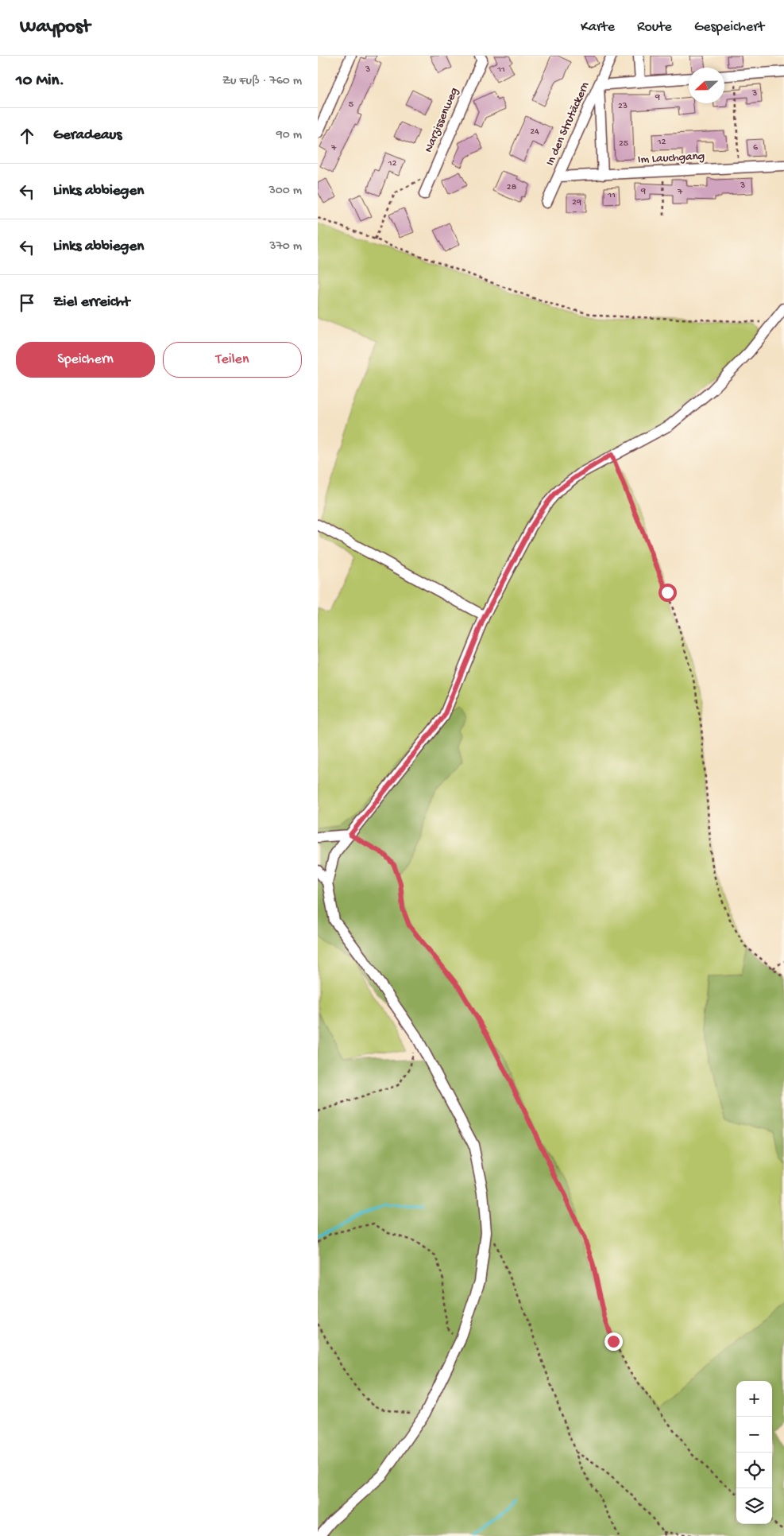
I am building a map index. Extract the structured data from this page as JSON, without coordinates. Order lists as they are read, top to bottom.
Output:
{
  "streets": {
    "street": ["Narzissenweg", "In den Strutäckern", "Im Lauchgang"]
  },
  "crossings": [
    ["In den Strutäckern", "Im Lauchgang"]
  ],
  "house_numbers": [
    "3",
    "11",
    "3",
    "9",
    "5",
    "23",
    "24",
    "12",
    "25",
    "6",
    "7",
    "12",
    "3",
    "28",
    "9",
    "7",
    "11",
    "29"
  ],
  "north": "left",
  "page": {
    "header": "Waypost",
    "nav": ["Karte", "Route", "Gespeichert"],
    "heading": ["10 Min.", "Zu Fuß · 760 m"],
    "list": [
      ["Geradeaus", "90 m"],
      ["Links abbiegen", "300 m"],
      ["Links abbiegen", "370 m"],
      "Ziel erreicht"
    ],
    "buttons": ["Speichern", "Teilen"],
    "map_buttons": ["+", "−"]
  }
}
